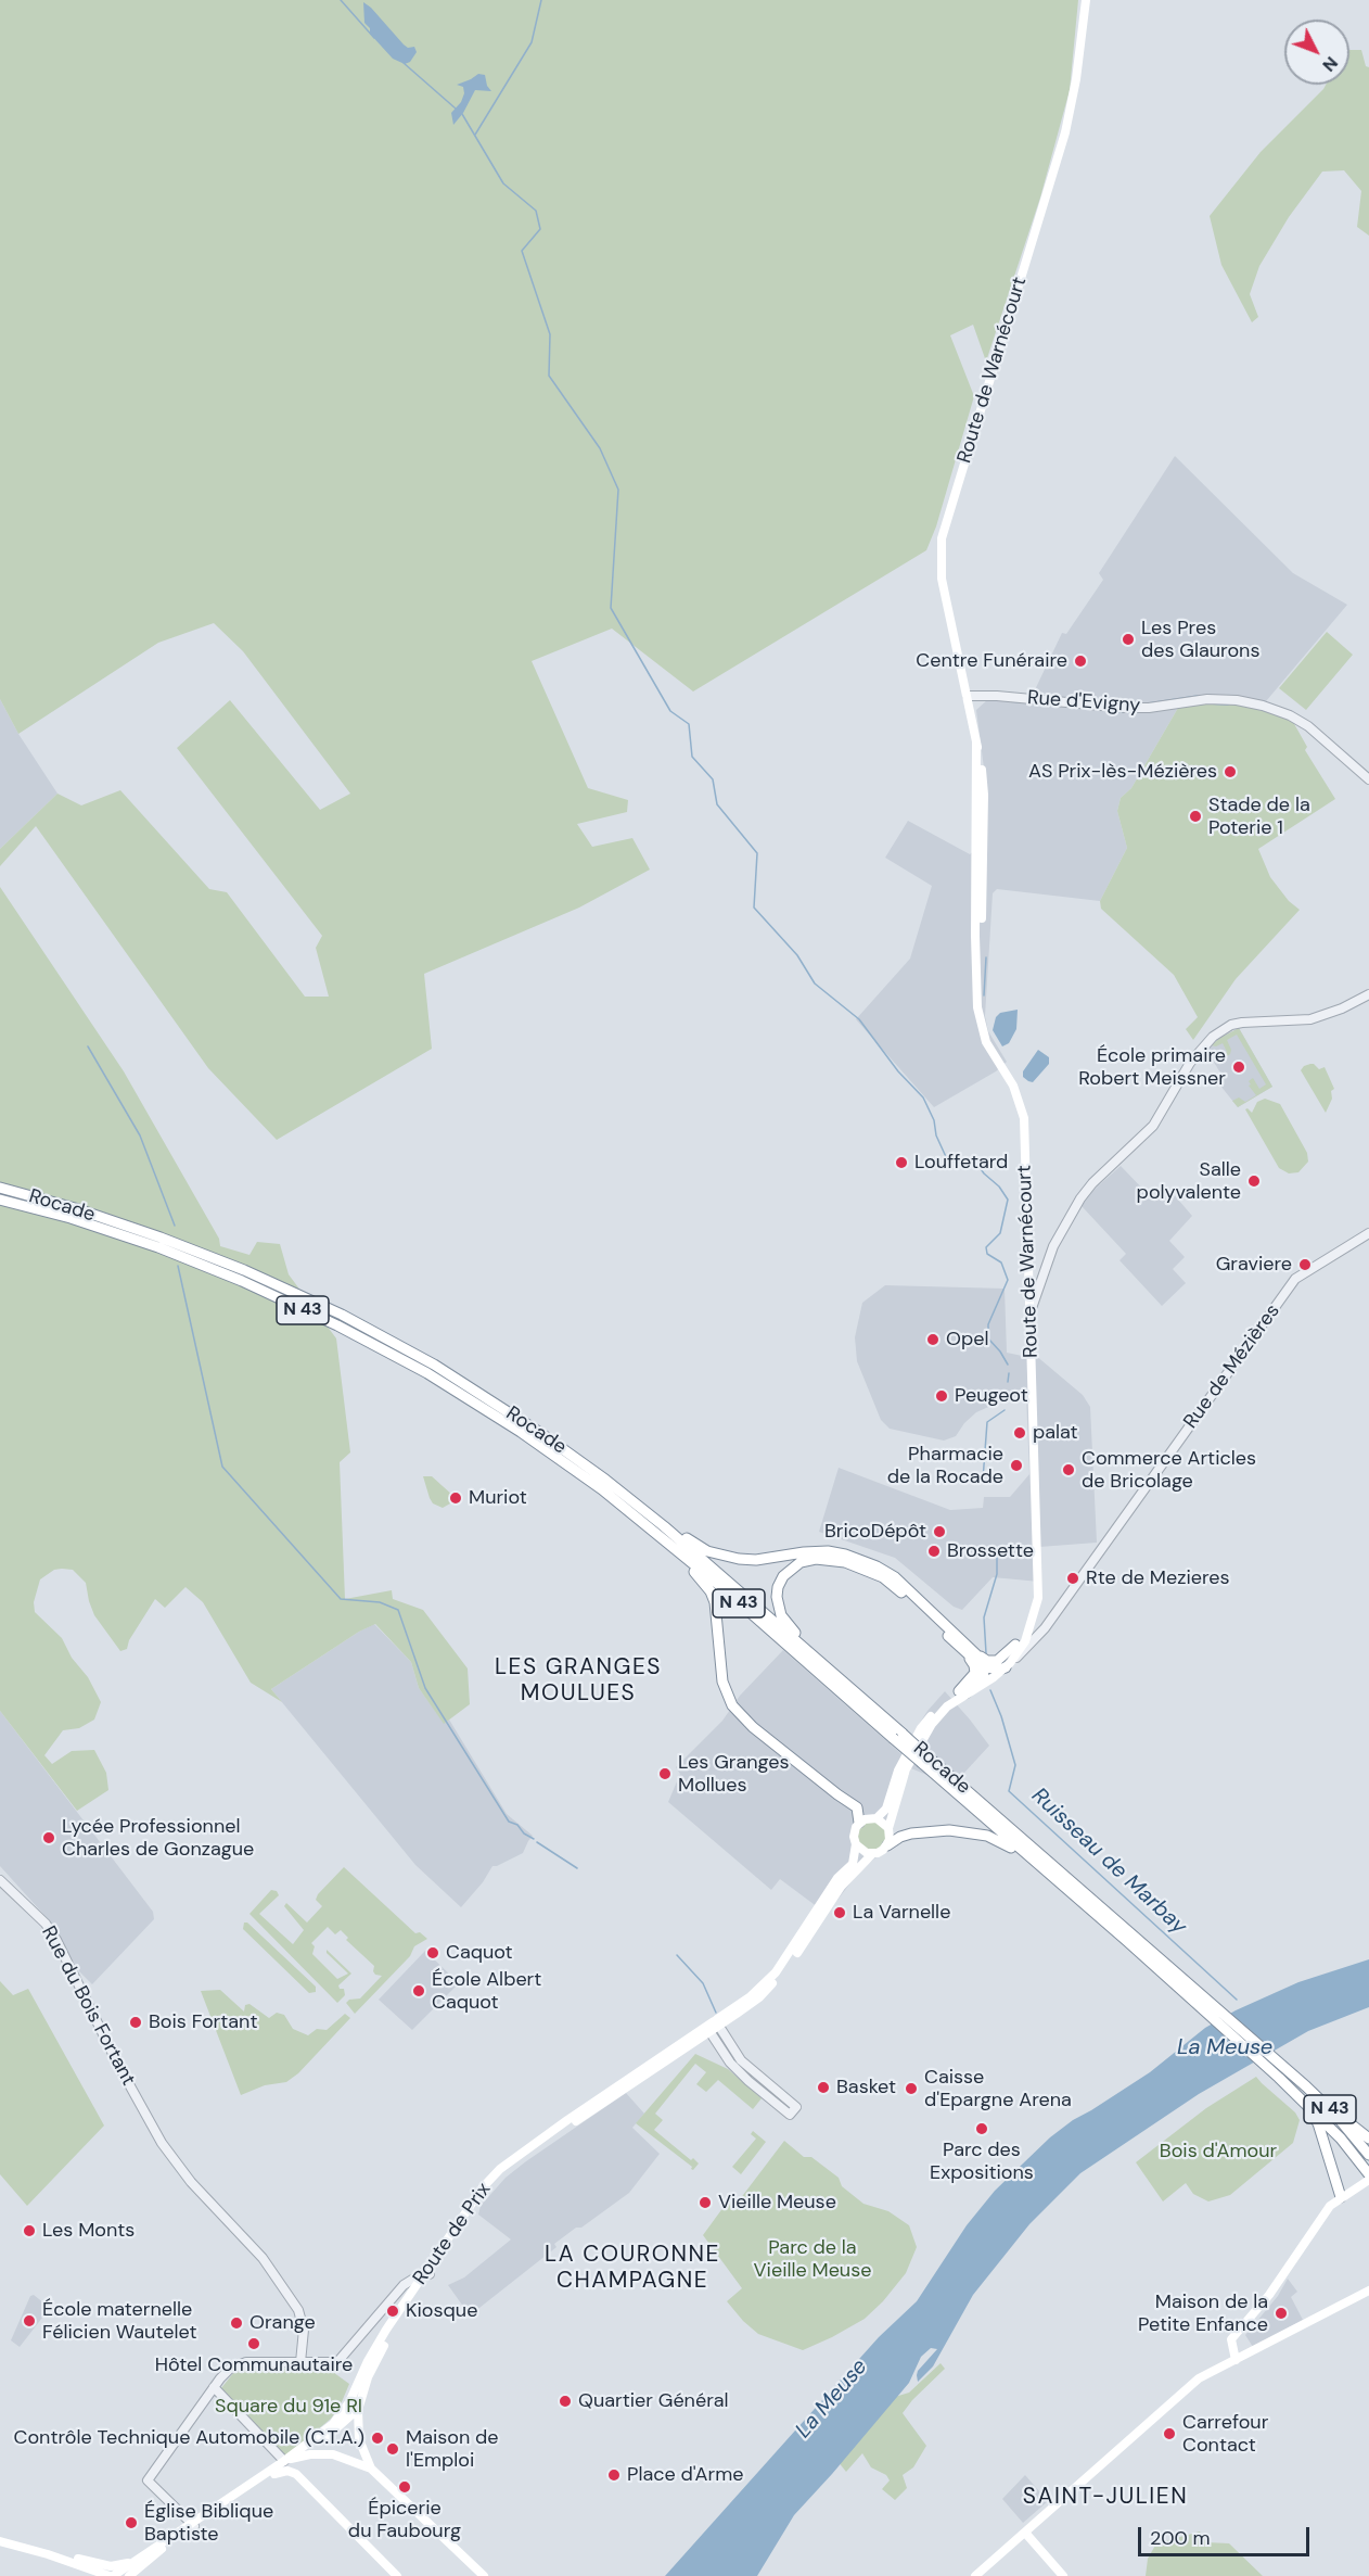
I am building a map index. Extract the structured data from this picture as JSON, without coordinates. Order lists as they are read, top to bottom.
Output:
{
  "streets": {
    "highway": ["Rocade", "N 43"],
    "main road": ["Route de Warnécourt", "Route de Prix"],
    "street": ["Rue d'Evigny", "Rue de Mézières", "Rue du Bois Fortant"]
  },
  "crossings": [
    ["Route de Warnécourt", "Rue d'Evigny"],
    ["Route de Warnécourt", "Rue de Mézières"],
    ["Rocade", "N 43"]
  ],
  "districts": ["LES GRANGES MOULUES", "LA COURONNE CHAMPAGNE", "SAINT-JULIEN"],
  "water": ["Ruisseau de Marbay", "La Meuse"],
  "parks": ["Bois d'Amour", "Parc de la Vieille Meuse", "Square du 91e RI"],
  "places": [
    "Les Pres des Glaurons",
    "Centre Funéraire",
    "AS Prix-lès-Mézières",
    "Stade de la Poterie 1",
    "École primaire Robert Meissner",
    "Louffetard",
    "Salle polyvalente",
    "Graviere",
    "Opel",
    "Peugeot",
    "palat",
    "Pharmacie de la Rocade",
    "Commerce Articles de Bricolage",
    "Muriot",
    "BricoDépôt",
    "Brossette",
    "Rte de Mezieres",
    "Les Granges Mollues",
    "Lycée Professionnel Charles de Gonzague",
    "La Varnelle",
    "Caquot",
    "École Albert Caquot",
    "Bois Fortant",
    "Basket",
    "Caisse d'Epargne Arena",
    "Parc des Expositions",
    "Vieille Meuse",
    "Les Monts",
    "Kiosque",
    "Maison de la Petite Enfance",
    "École maternelle Félicien Wautelet",
    "Orange",
    "Hôtel Communautaire",
    "Quartier Général",
    "Carrefour Contact",
    "Contrôle Technique Automobile (C.T.A.)",
    "Maison de l'Emploi",
    "Place d'Arme",
    "Épicerie du Faubourg",
    "Église Biblique Baptiste"
  ],
  "scale_bar": "200 m",
  "north": "bottom right"
}
